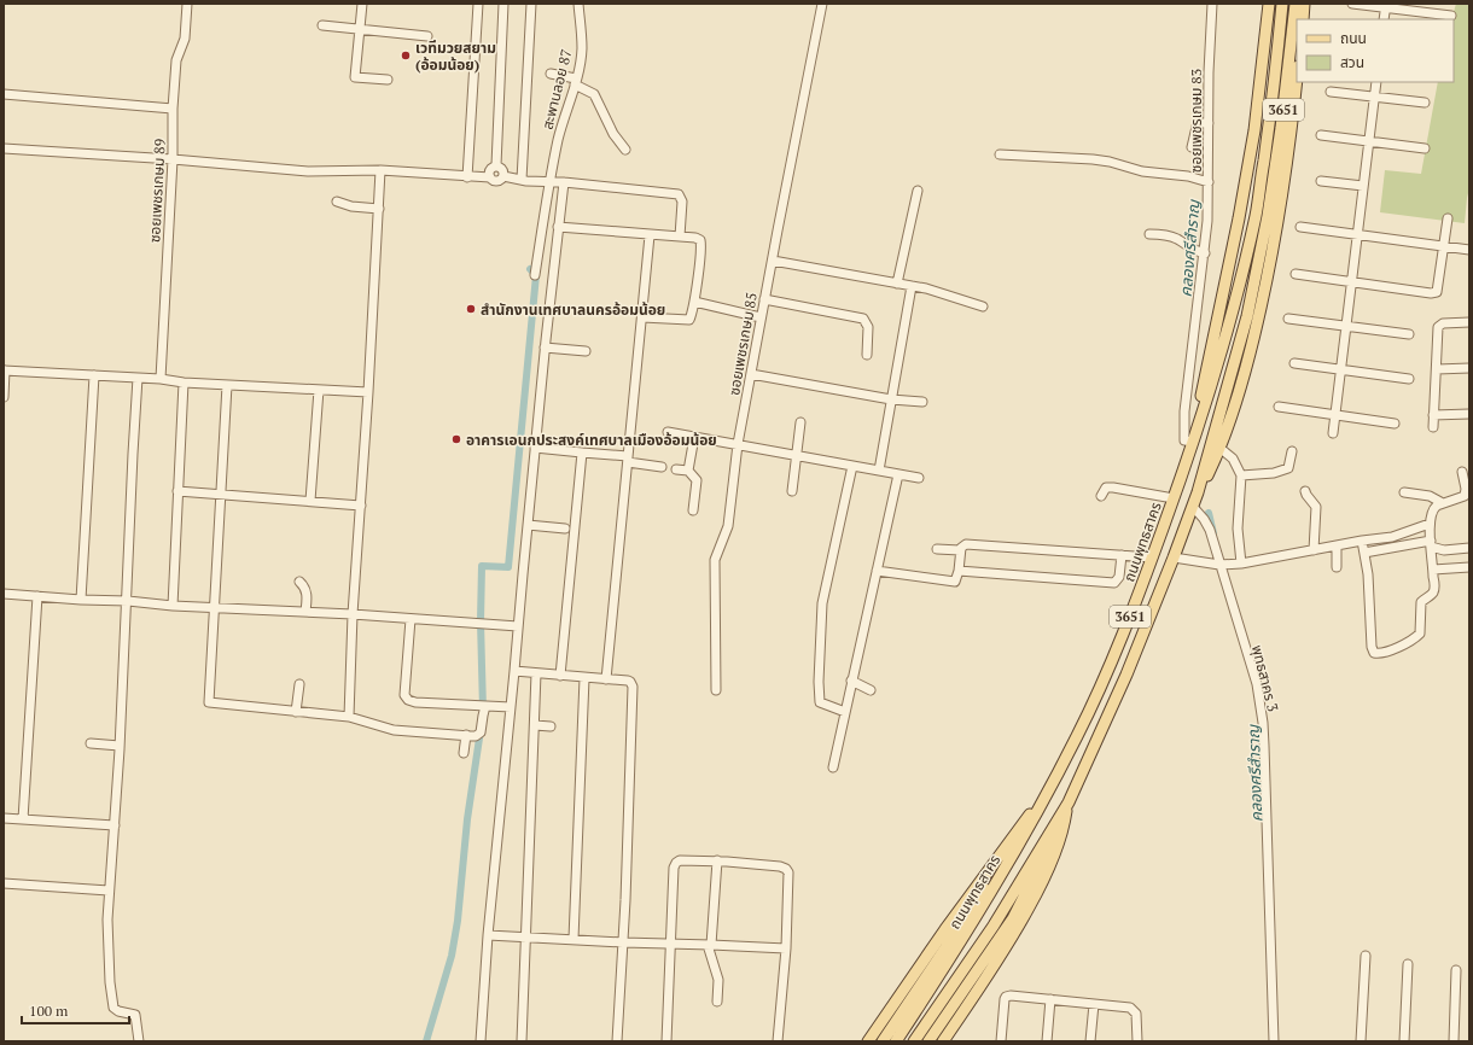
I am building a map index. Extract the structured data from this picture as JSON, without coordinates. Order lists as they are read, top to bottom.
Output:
{
  "streets": {
    "main road": ["3651", "ถนนพุทธสาคร"],
    "street": [
      "สะพานลอย 87",
      "ซอยเพชรเกษม 83",
      "ซอยเพชรเกษม 89",
      "ซอยเพชรเกษม 85",
      "พุทธสาคร 3"
    ]
  },
  "crossings": [
    ["3651", "พุทธสาคร 3"],
    ["ซอยเพชรเกษม 83", "ถนนพุทธสาคร"]
  ],
  "water": ["คลองศรีสำราญ"],
  "places": ["เวทีมวยสยาม (อ้อมน้อย)", "สำนักงานเทศบาลนครอ้อมน้อย", "อาคารเอนกประสงค์เทศบาลเมืองอ้อมน้อย"],
  "legend": ["ถนน", "สวน"],
  "scale_bar": "100 m"
}
